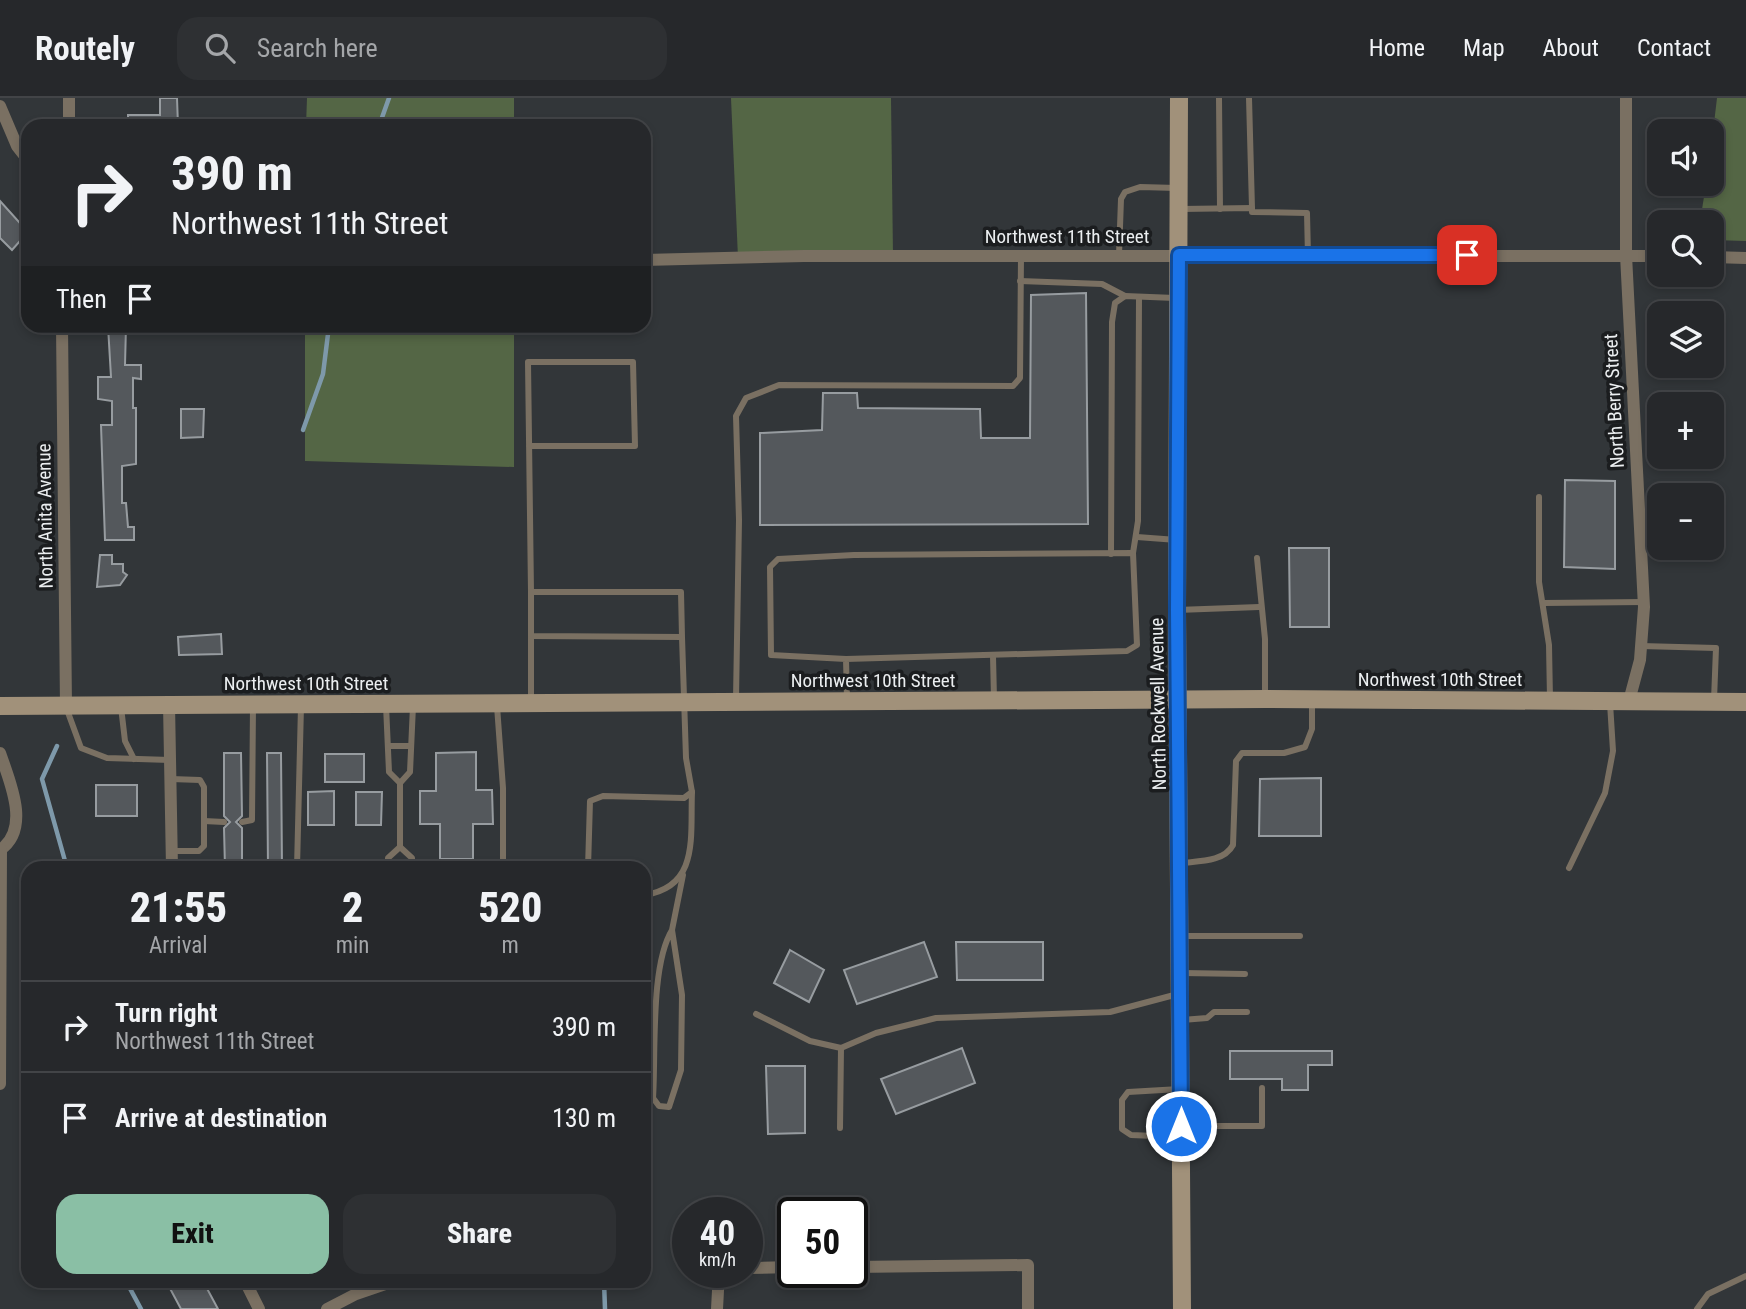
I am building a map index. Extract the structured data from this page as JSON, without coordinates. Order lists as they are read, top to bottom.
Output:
{
  "streets": {
    "main road": ["Northwest 10th Street", "North Rockwell Avenue"],
    "street": ["Northwest 11th Street", "North Berry Street", "North Anita Avenue"]
  },
  "crossings": [
    ["Northwest 11th Street", "North Berry Street"],
    ["Northwest 11th Street", "North Rockwell Avenue"],
    ["North Berry Street", "Northwest 10th Street"],
    ["North Anita Avenue", "Northwest 10th Street"],
    ["Northwest 10th Street", "North Rockwell Avenue"]
  ],
  "page": {
    "header": "Routely",
    "search": "Search here",
    "nav": [
      "Home",
      "Map",
      "About",
      "Contact"
    ],
    "map_buttons": ["+", "−"],
    "turn": ["390 m", "Northwest 11th Street"],
    "then": "Then",
    "eta": [
      "21:55",
      "Arrival",
      "2",
      "min",
      "520",
      "m"
    ],
    "list": [
      {
        "name": "Turn right",
        "note": "Northwest 11th Street",
        "value": "390 m"
      },
      {
        "name": "Arrive at destination",
        "value": "130 m"
      }
    ],
    "buttons": ["Exit", "Share"],
    "speed": "40 km/h",
    "limit": "50"
  }
}
